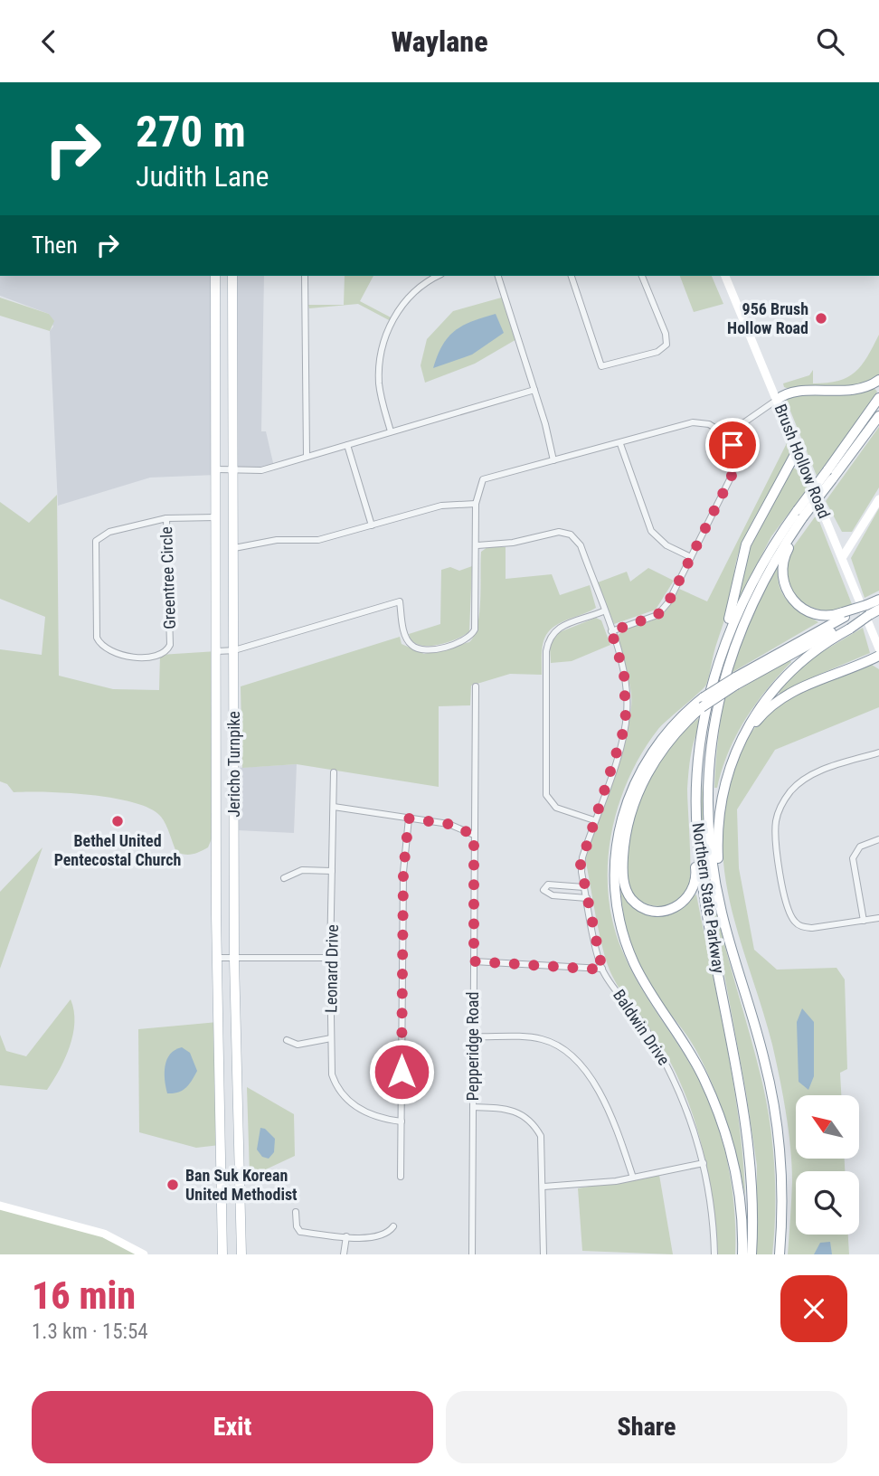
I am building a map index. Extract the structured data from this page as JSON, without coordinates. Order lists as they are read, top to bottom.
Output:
{
  "streets": {
    "highway": ["Northern State Parkway"],
    "main road": ["Brush Hollow Road", "Jericho Turnpike"],
    "street": [
      "Greentree Circle",
      "Leonard Drive",
      "Baldwin Drive",
      "Pepperidge Road"
    ]
  },
  "crossings": [
    ["Greentree Circle", "Jericho Turnpike"]
  ],
  "places": ["956 Brush Hollow Road", "Bethel United Pentecostal Church", "Ban Suk Korean United Methodist"],
  "north": "top left",
  "page": {
    "header": "Waylane",
    "turn": ["270 m", "Judith Lane"],
    "then": "Then",
    "heading": ["16 min", "1.3 km · 15:54"],
    "buttons": ["Exit", "Share"]
  }
}
